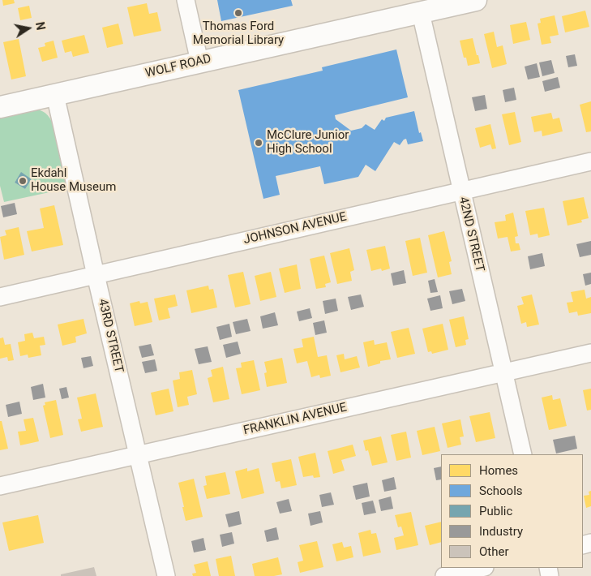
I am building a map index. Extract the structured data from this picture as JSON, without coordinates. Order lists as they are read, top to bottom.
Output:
{
  "streets": {
    "main road": ["WOLF ROAD"],
    "street": [
      "JOHNSON AVENUE",
      "42ND STREET",
      "43RD STREET",
      "FRANKLIN AVENUE"
    ]
  },
  "crossings": [
    ["WOLF ROAD", "42ND STREET"],
    ["WOLF ROAD", "43RD STREET"],
    ["JOHNSON AVENUE", "42ND STREET"],
    ["JOHNSON AVENUE", "43RD STREET"],
    ["42ND STREET", "FRANKLIN AVENUE"],
    ["43RD STREET", "FRANKLIN AVENUE"]
  ],
  "places": ["Thomas Ford Memorial Library", "McClure Junior High School", "Ekdahl House Museum"],
  "legend": [
    "Homes",
    "Schools",
    "Public",
    "Industry",
    "Other"
  ],
  "north": "right"
}
